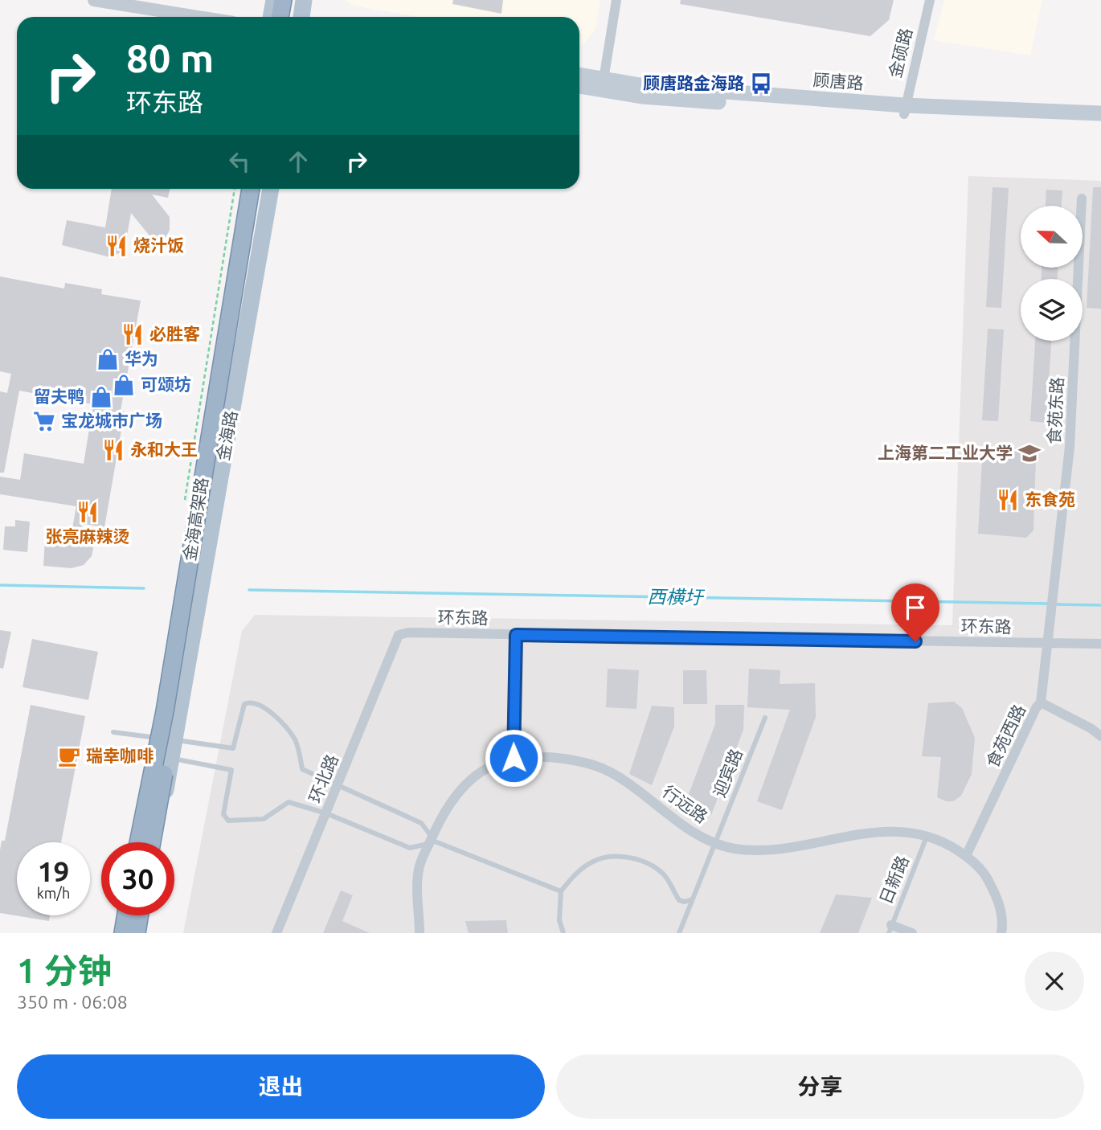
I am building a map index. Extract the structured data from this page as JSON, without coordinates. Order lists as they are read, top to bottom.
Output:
{
  "streets": {
    "highway": ["金海高架路"],
    "main road": ["顾唐路", "金海路"],
    "street": [
      "金硕路",
      "食苑东路",
      "环东路",
      "食苑西路",
      "环北路",
      "行远路"
    ],
    "lane": ["迎宾路", "日新路"]
  },
  "crossings": [
    ["金硕路", "顾唐路"],
    ["食苑东路", "食苑西路"],
    ["环东路", "食苑西路"],
    ["环东路", "环北路"],
    ["食苑西路", "行远路"],
    ["迎宾路", "行远路"],
    ["行远路", "日新路"]
  ],
  "water": ["西横圩"],
  "places": {
    "bus stop": ["顾唐路金海路"],
    "restaurant": [
      "烧汁饭",
      "必胜客",
      "永和大王",
      "东食苑",
      "张亮麻辣烫"
    ],
    "shop": ["华为", "可颂坊", "留夫鸭"],
    "supermarket": ["宝龙城市广场"],
    "school or university": ["上海第二工业大学"],
    "cafe": ["瑞幸咖啡"]
  },
  "north": "left",
  "page": {
    "turn": ["80 m", "环东路"],
    "speed": "19 km/h",
    "limit": "30",
    "heading": ["1 分钟", "350 m · 06:08"],
    "buttons": ["退出", "分享"]
  }
}
